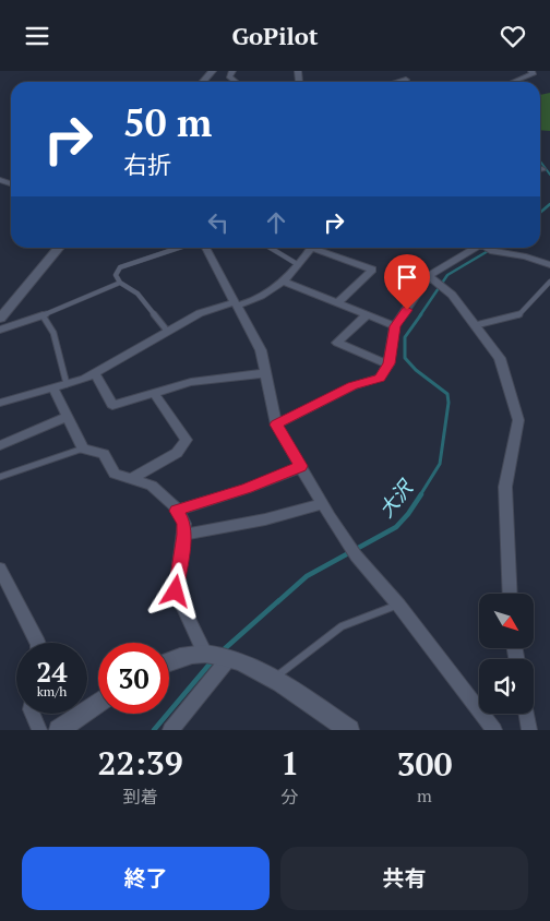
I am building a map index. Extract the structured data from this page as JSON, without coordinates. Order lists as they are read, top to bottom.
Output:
{
  "water": ["大沢"],
  "north": "bottom right",
  "page": {
    "header": "GoPilot",
    "turn": ["50 m", "右折"],
    "speed": "24 km/h",
    "limit": "30",
    "eta": [
      "22:39",
      "到着",
      "1",
      "分",
      "300",
      "m"
    ],
    "buttons": ["終了", "共有"]
  }
}
